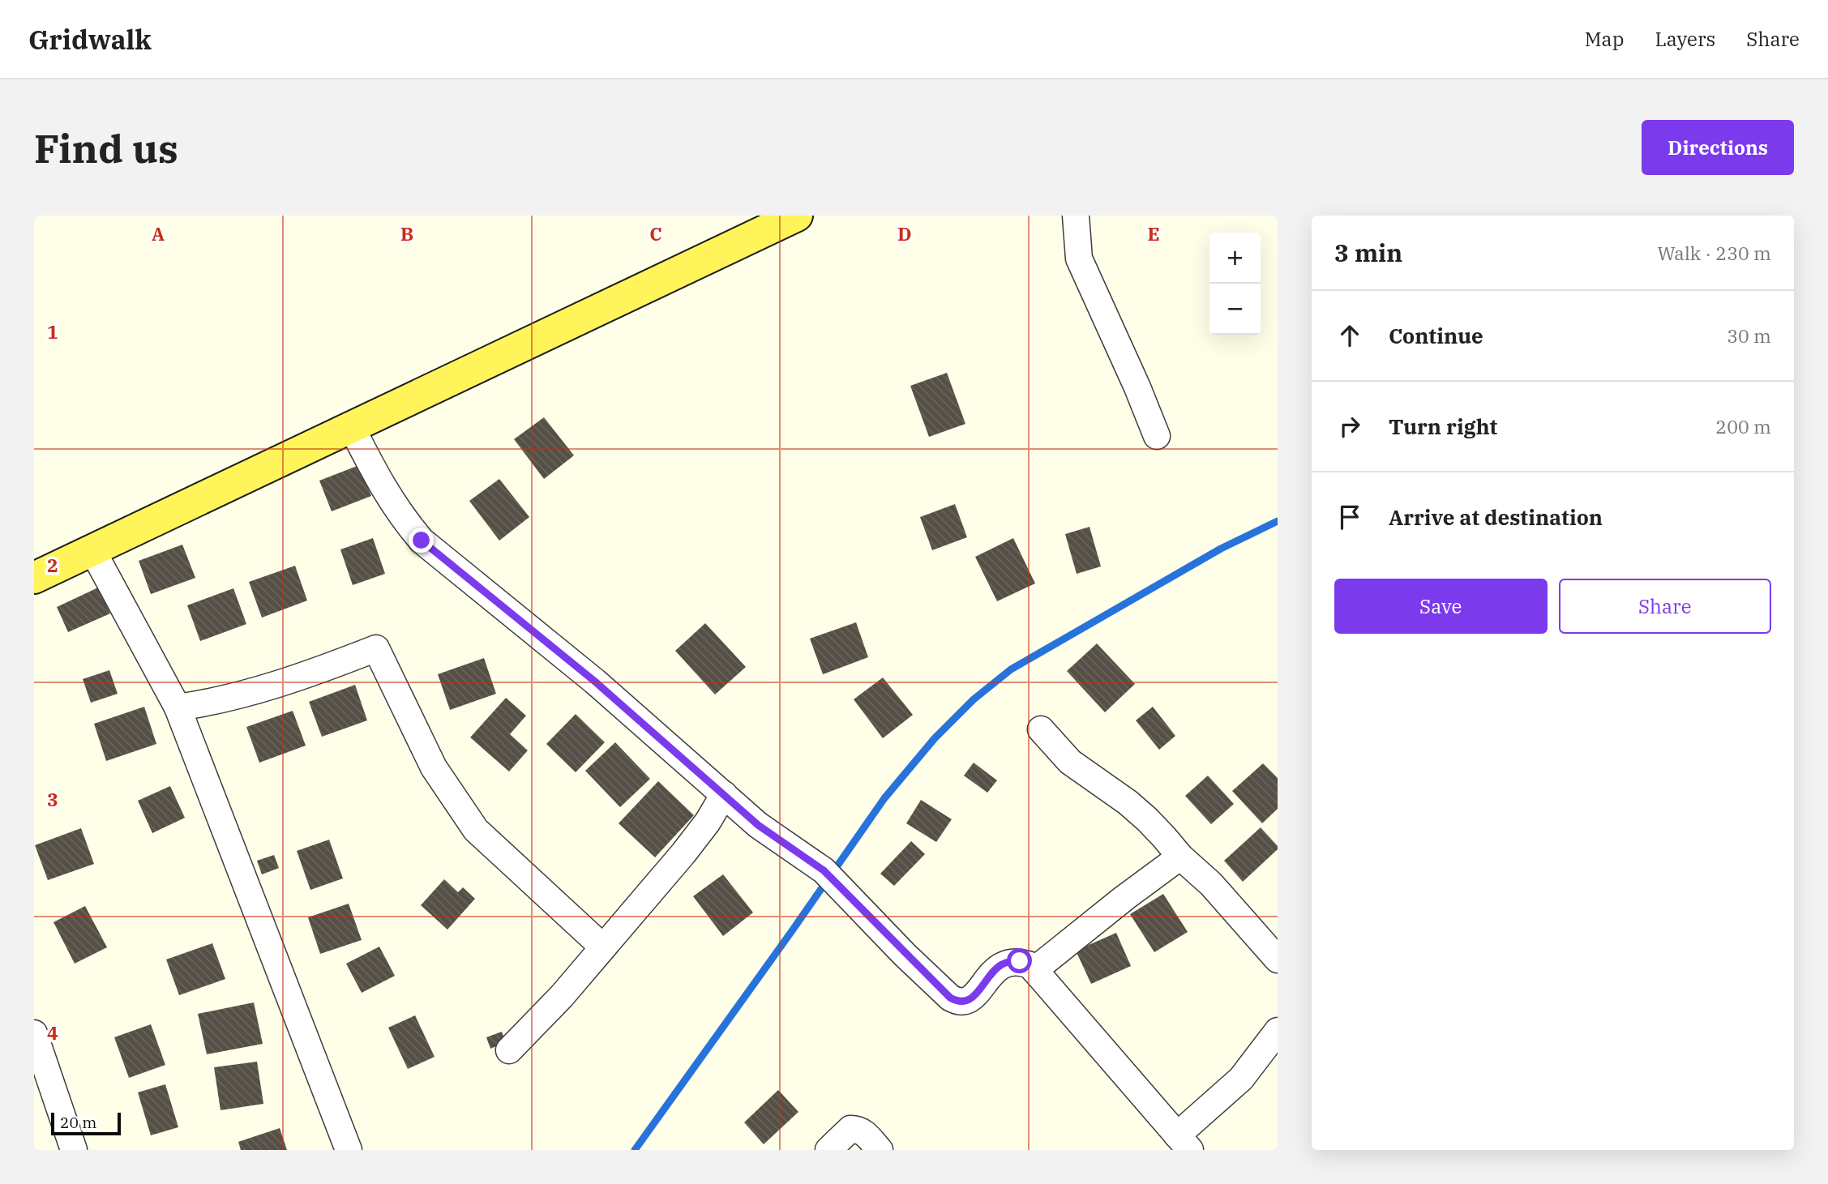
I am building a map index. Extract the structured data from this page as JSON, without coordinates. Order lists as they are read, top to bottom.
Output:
{
  "scale_bar": "20 m",
  "page": {
    "header": "Gridwalk",
    "nav": ["Map", "Layers", "Share"],
    "buttons": [
      "Directions",
      ["Save", "Share"]
    ],
    "title": "Find us",
    "heading": ["3 min", "Walk · 230 m"],
    "map_buttons": ["+", "−"],
    "list": [
      ["Continue", "30 m"],
      ["Turn right", "200 m"],
      "Arrive at destination"
    ],
    "scale": "20 m"
  },
  "grid": {
    "columns": [
      "A",
      "B",
      "C",
      "D",
      "E"
    ],
    "rows": [
      "1",
      "2",
      "3",
      "4"
    ]
  }
}
